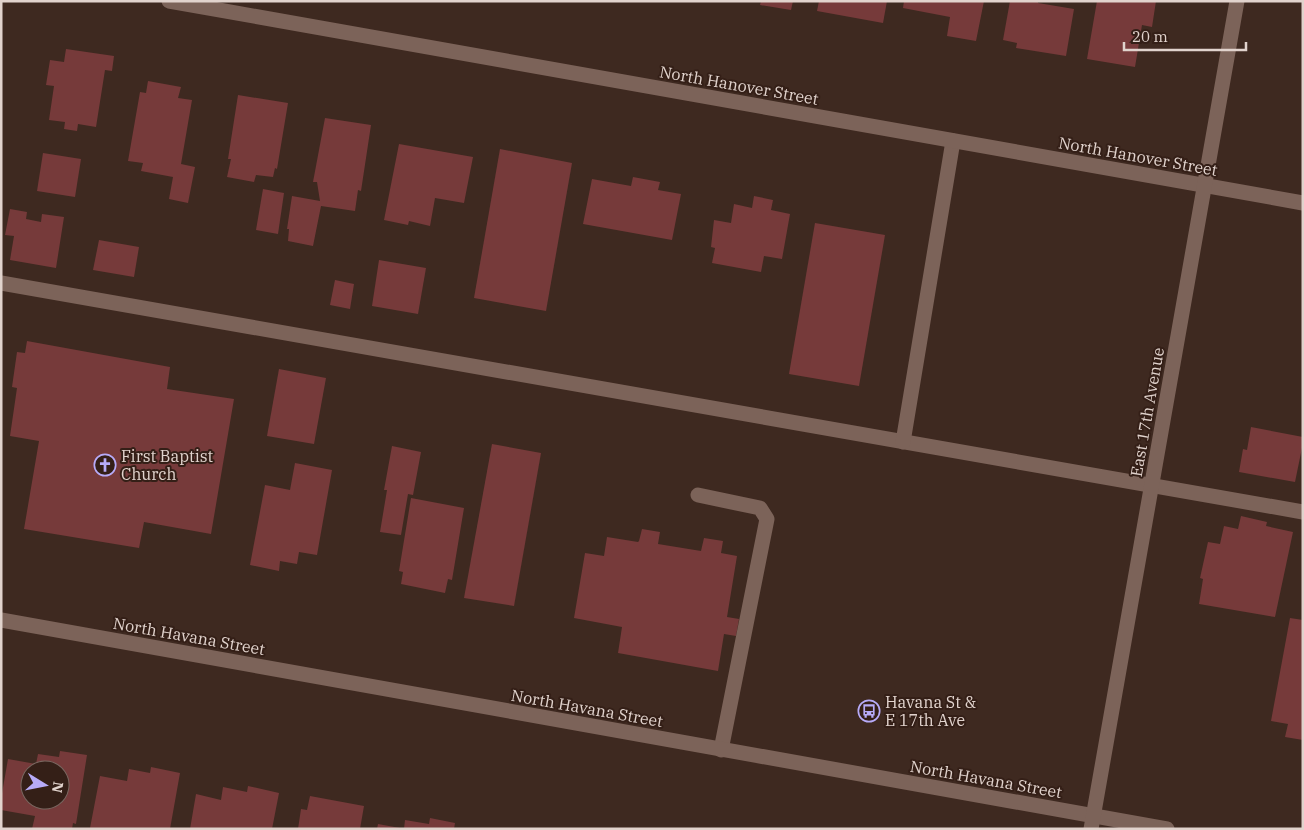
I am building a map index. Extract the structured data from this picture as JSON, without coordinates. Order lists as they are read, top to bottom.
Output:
{
  "streets": {
    "street": ["North Hanover Street", "East 17th Avenue", "North Havana Street"]
  },
  "crossings": [
    ["North Hanover Street", "East 17th Avenue"],
    ["East 17th Avenue", "North Havana Street"]
  ],
  "places": {
    "church": ["First Baptist Church"],
    "bus stop": ["Havana St & E 17th Ave"]
  },
  "scale_bar": "20 m",
  "north": "right"
}
